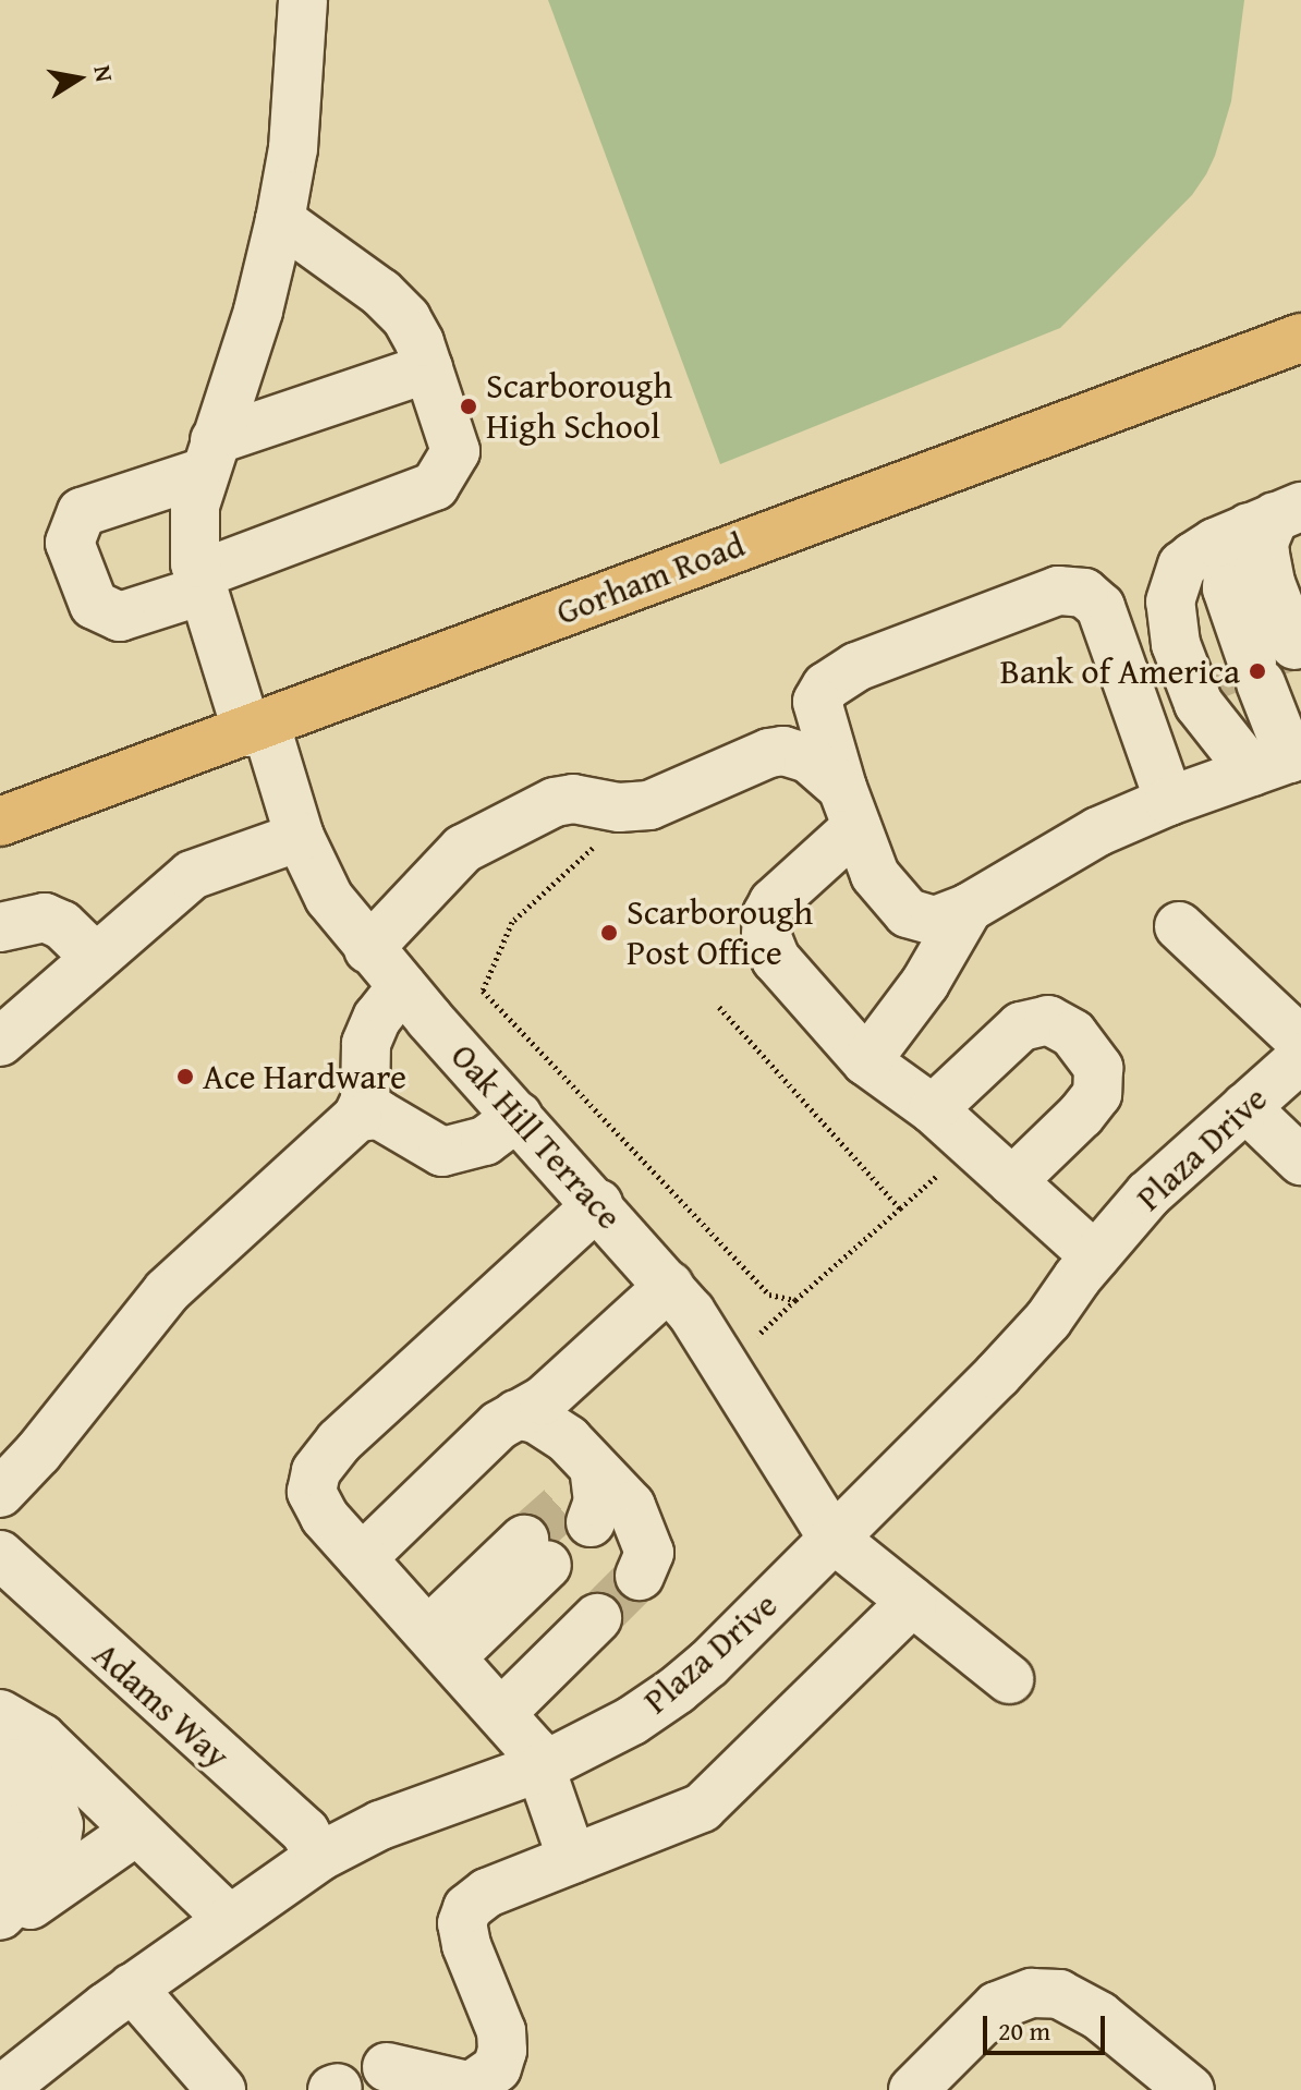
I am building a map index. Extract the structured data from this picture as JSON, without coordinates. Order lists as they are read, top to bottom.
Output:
{
  "streets": {
    "main road": ["Gorham Road"],
    "street": ["Oak Hill Terrace", "Plaza Drive", "Adams Way"]
  },
  "crossings": [
    ["Gorham Road", "Oak Hill Terrace"],
    ["Oak Hill Terrace", "Plaza Drive"],
    ["Plaza Drive", "Adams Way"]
  ],
  "places": [
    "Scarborough High School",
    "Bank of America",
    "Scarborough Post Office",
    "Ace Hardware"
  ],
  "scale_bar": "20 m",
  "north": "right"
}
